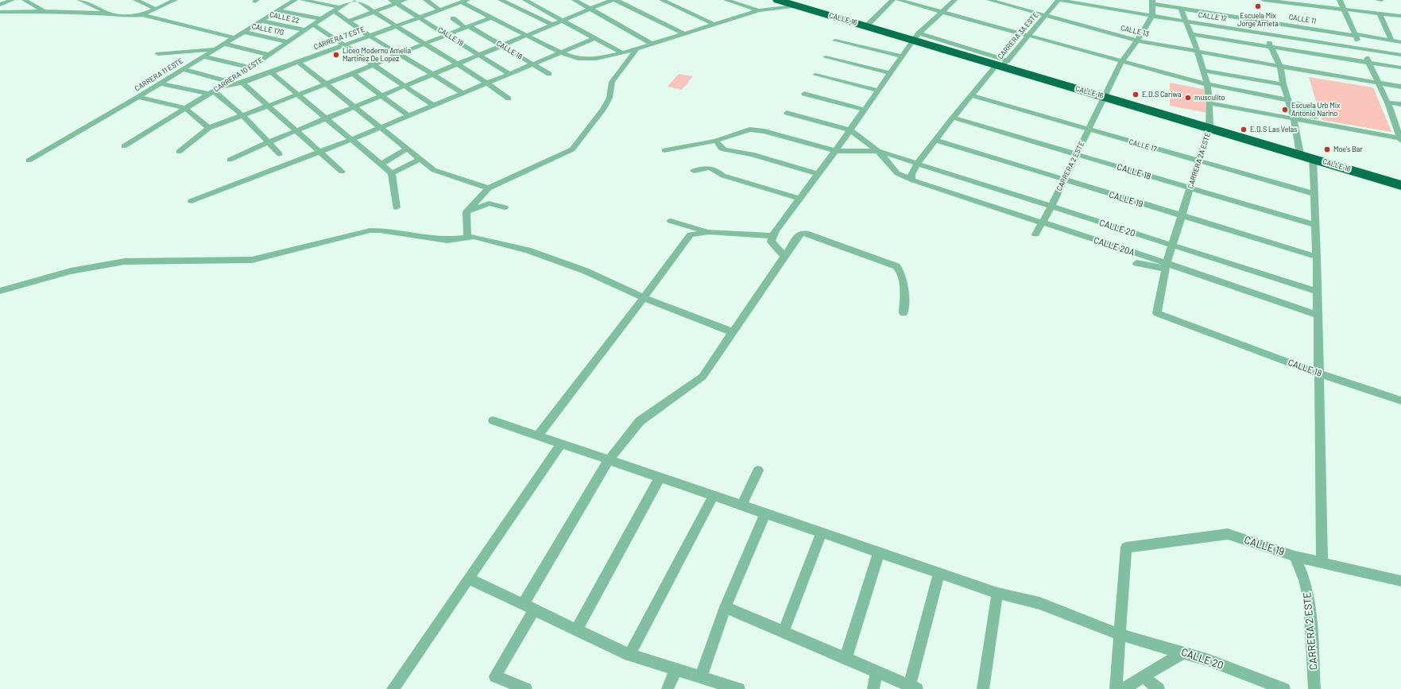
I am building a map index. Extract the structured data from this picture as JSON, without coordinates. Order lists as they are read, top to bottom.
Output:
{
  "streets": {
    "highway": ["CALLE 16"],
    "street": [
      "CALLE 12",
      "CALLE 22",
      "CALLE 11",
      "CALLE 17G",
      "CALLE 13",
      "CARRERA 3A ESTE",
      "CALLE 19",
      "CARRERA 7 ESTE",
      "CALLE 18",
      "CARRERA 11 ESTE",
      "CARRERA 10 ESTE",
      "CALLE 17",
      "CARRERA 2A ESTE",
      "CARRERA 2 ESTE",
      "CALLE 20",
      "CALLE 20A"
    ]
  },
  "crossings": [
    ["CALLE 12", "CARRERA 3A ESTE"],
    ["CALLE 12", "CARRERA 2A ESTE"],
    ["CALLE 12", "CARRERA 2 ESTE"],
    ["CALLE 22", "CARRERA 11 ESTE"],
    ["CALLE 22", "CARRERA 10 ESTE"],
    ["CALLE 16", "CARRERA 3A ESTE"],
    ["CALLE 16", "CARRERA 2A ESTE"],
    ["CALLE 16", "CARRERA 2 ESTE"],
    ["CALLE 11", "CARRERA 2A ESTE"],
    ["CALLE 17G", "CARRERA 11 ESTE"],
    ["CALLE 17G", "CARRERA 10 ESTE"],
    ["CALLE 13", "CARRERA 3A ESTE"],
    ["CALLE 13", "CARRERA 2A ESTE"],
    ["CALLE 13", "CARRERA 2 ESTE"],
    ["CARRERA 3A ESTE", "CALLE 19"],
    ["CARRERA 3A ESTE", "CALLE 18"],
    ["CARRERA 3A ESTE", "CALLE 17"],
    ["CARRERA 3A ESTE", "CALLE 20"],
    ["CARRERA 3A ESTE", "CALLE 20A"],
    ["CALLE 19", "CARRERA 7 ESTE"],
    ["CALLE 19", "CARRERA 2A ESTE"],
    ["CALLE 19", "CARRERA 2 ESTE"],
    ["CALLE 19", "CALLE 20"],
    ["CARRERA 7 ESTE", "CARRERA 10 ESTE"],
    ["CALLE 18", "CARRERA 2A ESTE"],
    ["CALLE 18", "CARRERA 2 ESTE"],
    ["CALLE 17", "CARRERA 2A ESTE"],
    ["CALLE 17", "CARRERA 2 ESTE"],
    ["CARRERA 2A ESTE", "CALLE 20"],
    ["CARRERA 2A ESTE", "CALLE 20A"],
    ["CARRERA 2 ESTE", "CALLE 20"],
    ["CARRERA 2 ESTE", "CALLE 20A"],
    ["CALLE 20", "CALLE 20A"]
  ],
  "places": [
    "Escuela Mix Jorge Arrieta",
    "Liceo Moderno Amelia Martinez De Lopez",
    "E.D.S Cariwa",
    "musculito",
    "Escuela Urb Mix Antonio Narino",
    "E.D.S Las Velas",
    "Moe's Bar"
  ]
}
